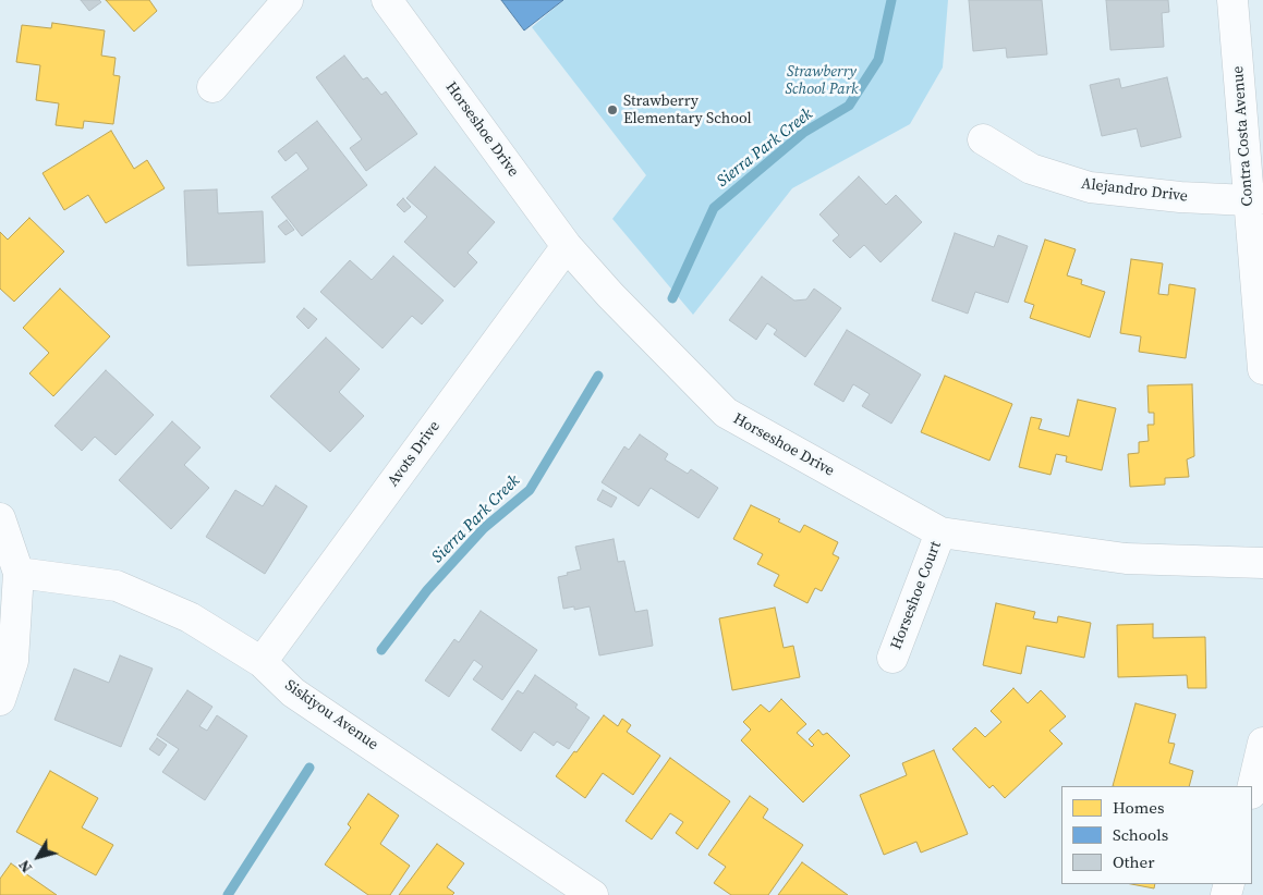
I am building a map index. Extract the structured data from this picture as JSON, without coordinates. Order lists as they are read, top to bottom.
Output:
{
  "streets": {
    "street": [
      "Horseshoe Drive",
      "Contra Costa Avenue",
      "Alejandro Drive",
      "Avots Drive",
      "Horseshoe Court",
      "Siskiyou Avenue"
    ]
  },
  "crossings": [
    ["Horseshoe Drive", "Avots Drive"],
    ["Horseshoe Drive", "Horseshoe Court"],
    ["Contra Costa Avenue", "Alejandro Drive"],
    ["Avots Drive", "Siskiyou Avenue"]
  ],
  "water": ["Sierra Park Creek"],
  "parks": ["Strawberry School Park"],
  "places": ["Strawberry Elementary School"],
  "legend": ["Homes", "Schools", "Other"],
  "north": "bottom left"
}
